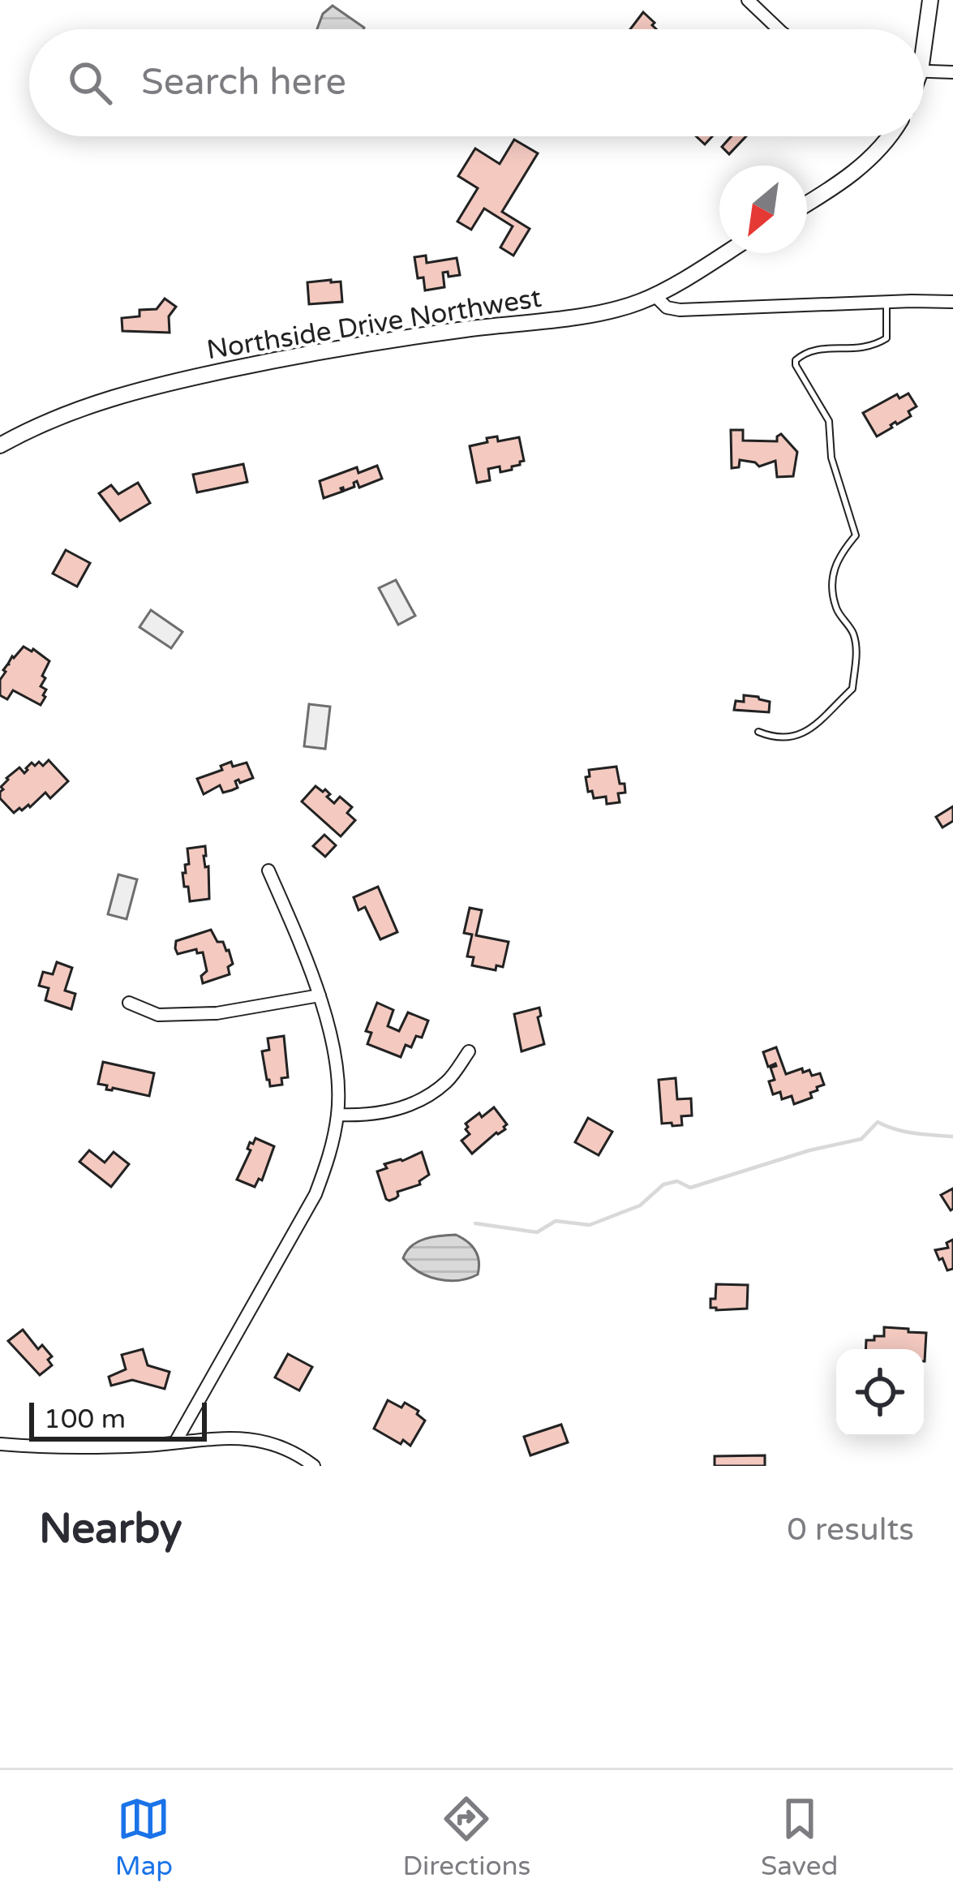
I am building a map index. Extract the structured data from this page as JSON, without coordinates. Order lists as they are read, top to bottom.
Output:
{
  "streets": {
    "main road": ["Northside Drive Northwest"]
  },
  "scale_bar": "100 m",
  "north": "bottom left",
  "page": {
    "search": "Search here",
    "scale": "100 m",
    "heading": ["Nearby", "0 results"],
    "nav": ["Map", "Directions", "Saved"]
  }
}
